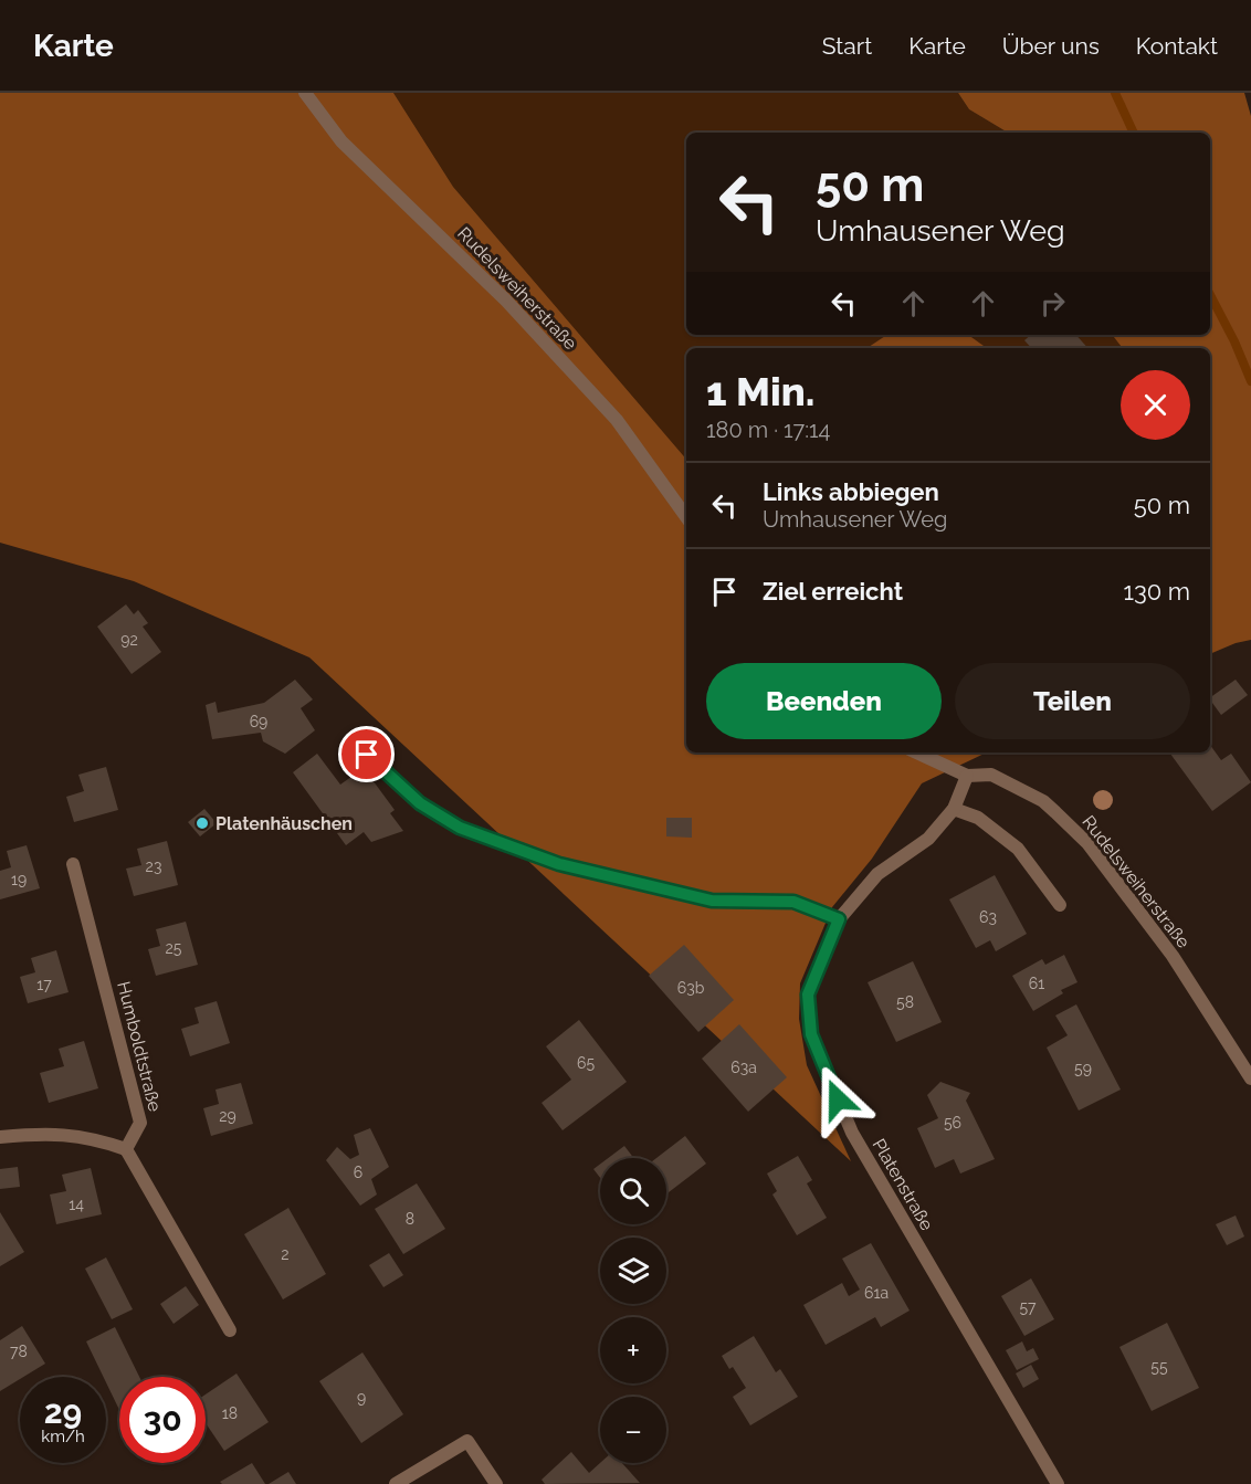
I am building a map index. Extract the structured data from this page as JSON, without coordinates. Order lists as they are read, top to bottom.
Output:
{
  "streets": {
    "street": ["Rudelsweiherstraße", "Humboldtstraße", "Platenstraße"]
  },
  "crossings": [
    ["Rudelsweiherstraße", "Platenstraße"]
  ],
  "places": ["Platenhäuschen"],
  "house_numbers": [
    "92",
    "69",
    "23",
    "19",
    "63",
    "25",
    "61",
    "17",
    "63b",
    "58",
    "65",
    "63a",
    "59",
    "29",
    "56",
    "6",
    "14",
    "8",
    "2",
    "61a",
    "57",
    "78",
    "55",
    "9",
    "18"
  ],
  "page": {
    "header": "Karte",
    "nav": [
      "Start",
      "Karte",
      "Über uns",
      "Kontakt"
    ],
    "turn": ["50 m", "Umhausener Weg"],
    "heading": ["1 Min.", "180 m · 17:14"],
    "list": [
      {
        "name": "Links abbiegen",
        "note": "Umhausener Weg",
        "value": "50 m"
      },
      {
        "name": "Ziel erreicht",
        "value": "130 m"
      }
    ],
    "buttons": ["Beenden", "Teilen"],
    "map_buttons": ["+", "−"],
    "speed": "29 km/h",
    "limit": "30"
  }
}
